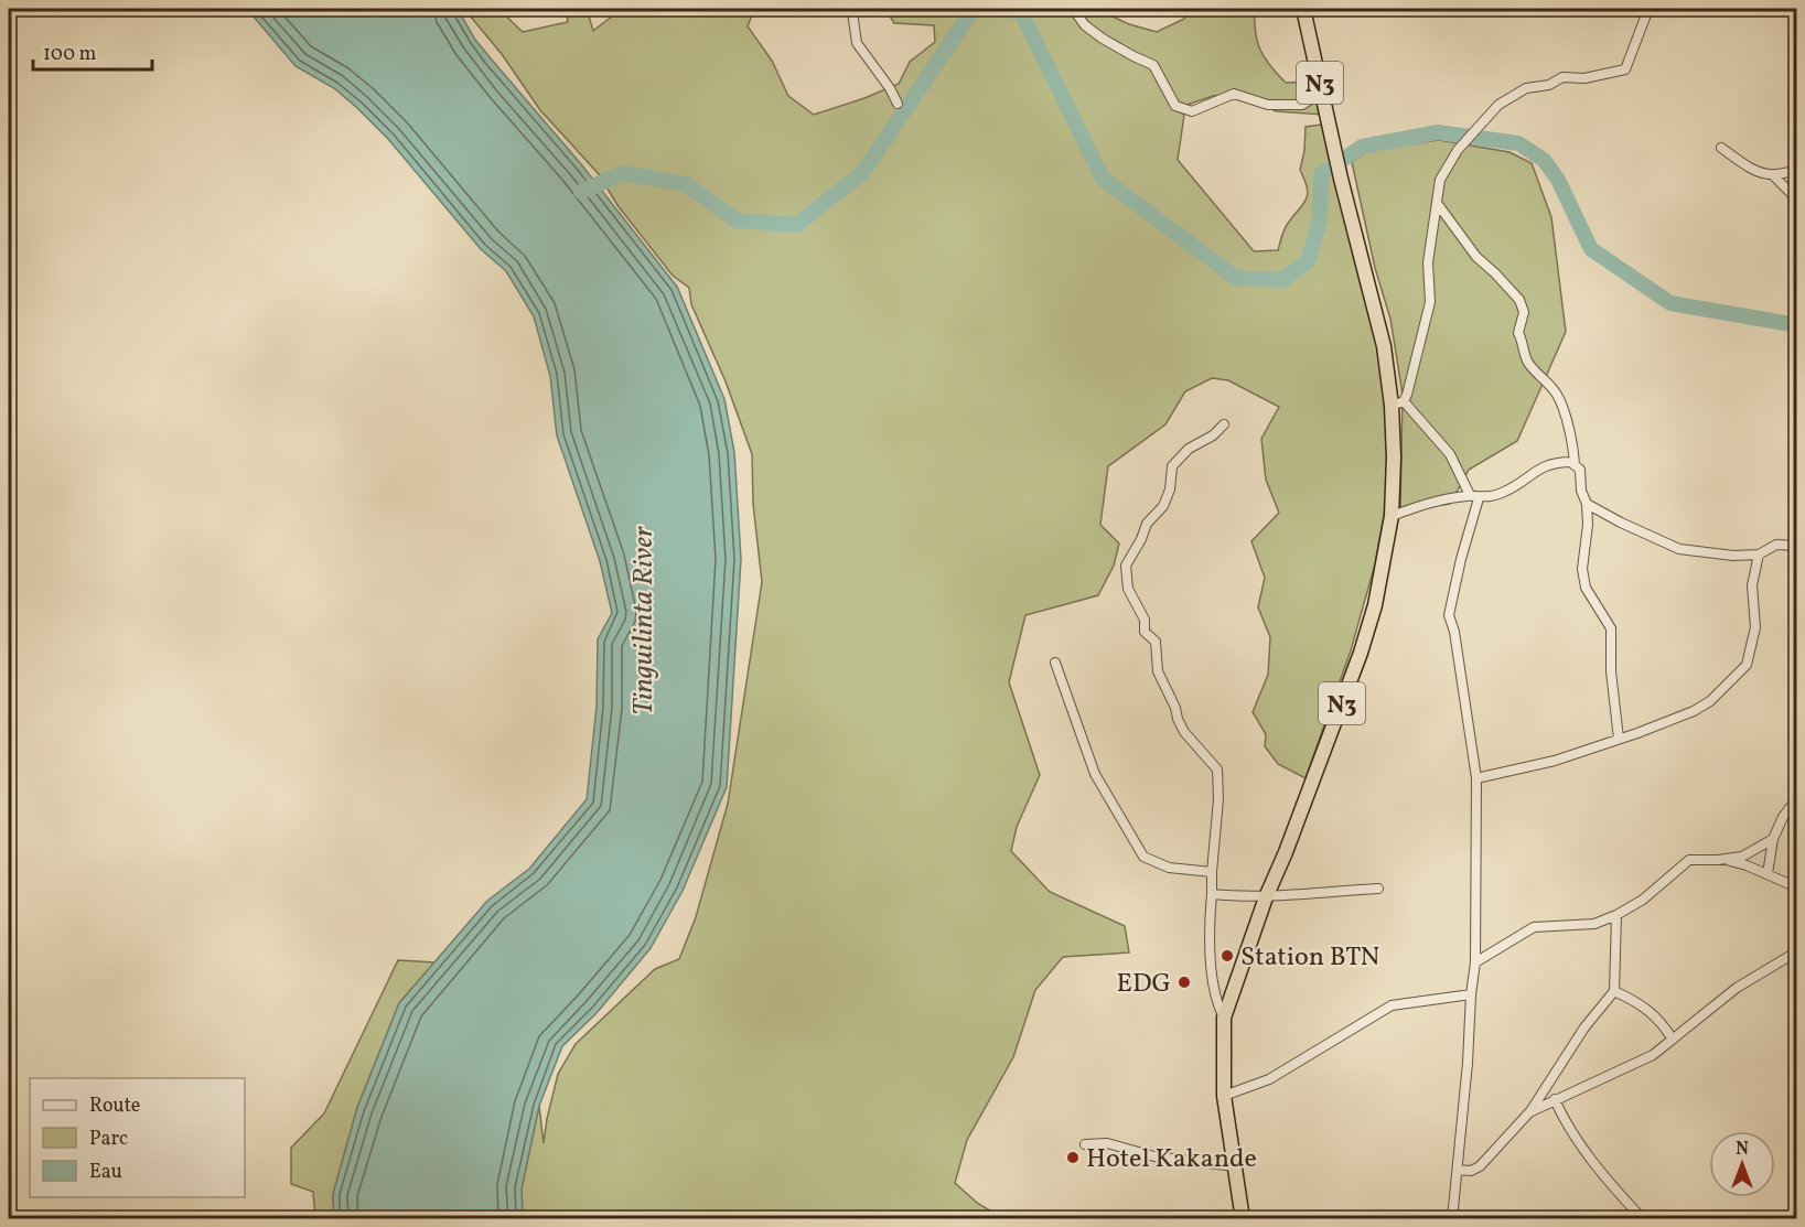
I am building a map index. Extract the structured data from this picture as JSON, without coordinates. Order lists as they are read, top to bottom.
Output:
{
  "streets": {
    "highway": ["N3"]
  },
  "water": ["Tinguilinta River"],
  "places": ["Station BTN", "EDG", "Hotel Kakande"],
  "legend": ["Route", "Parc", "Eau"],
  "scale_bar": "100 m",
  "north": "top"
}
